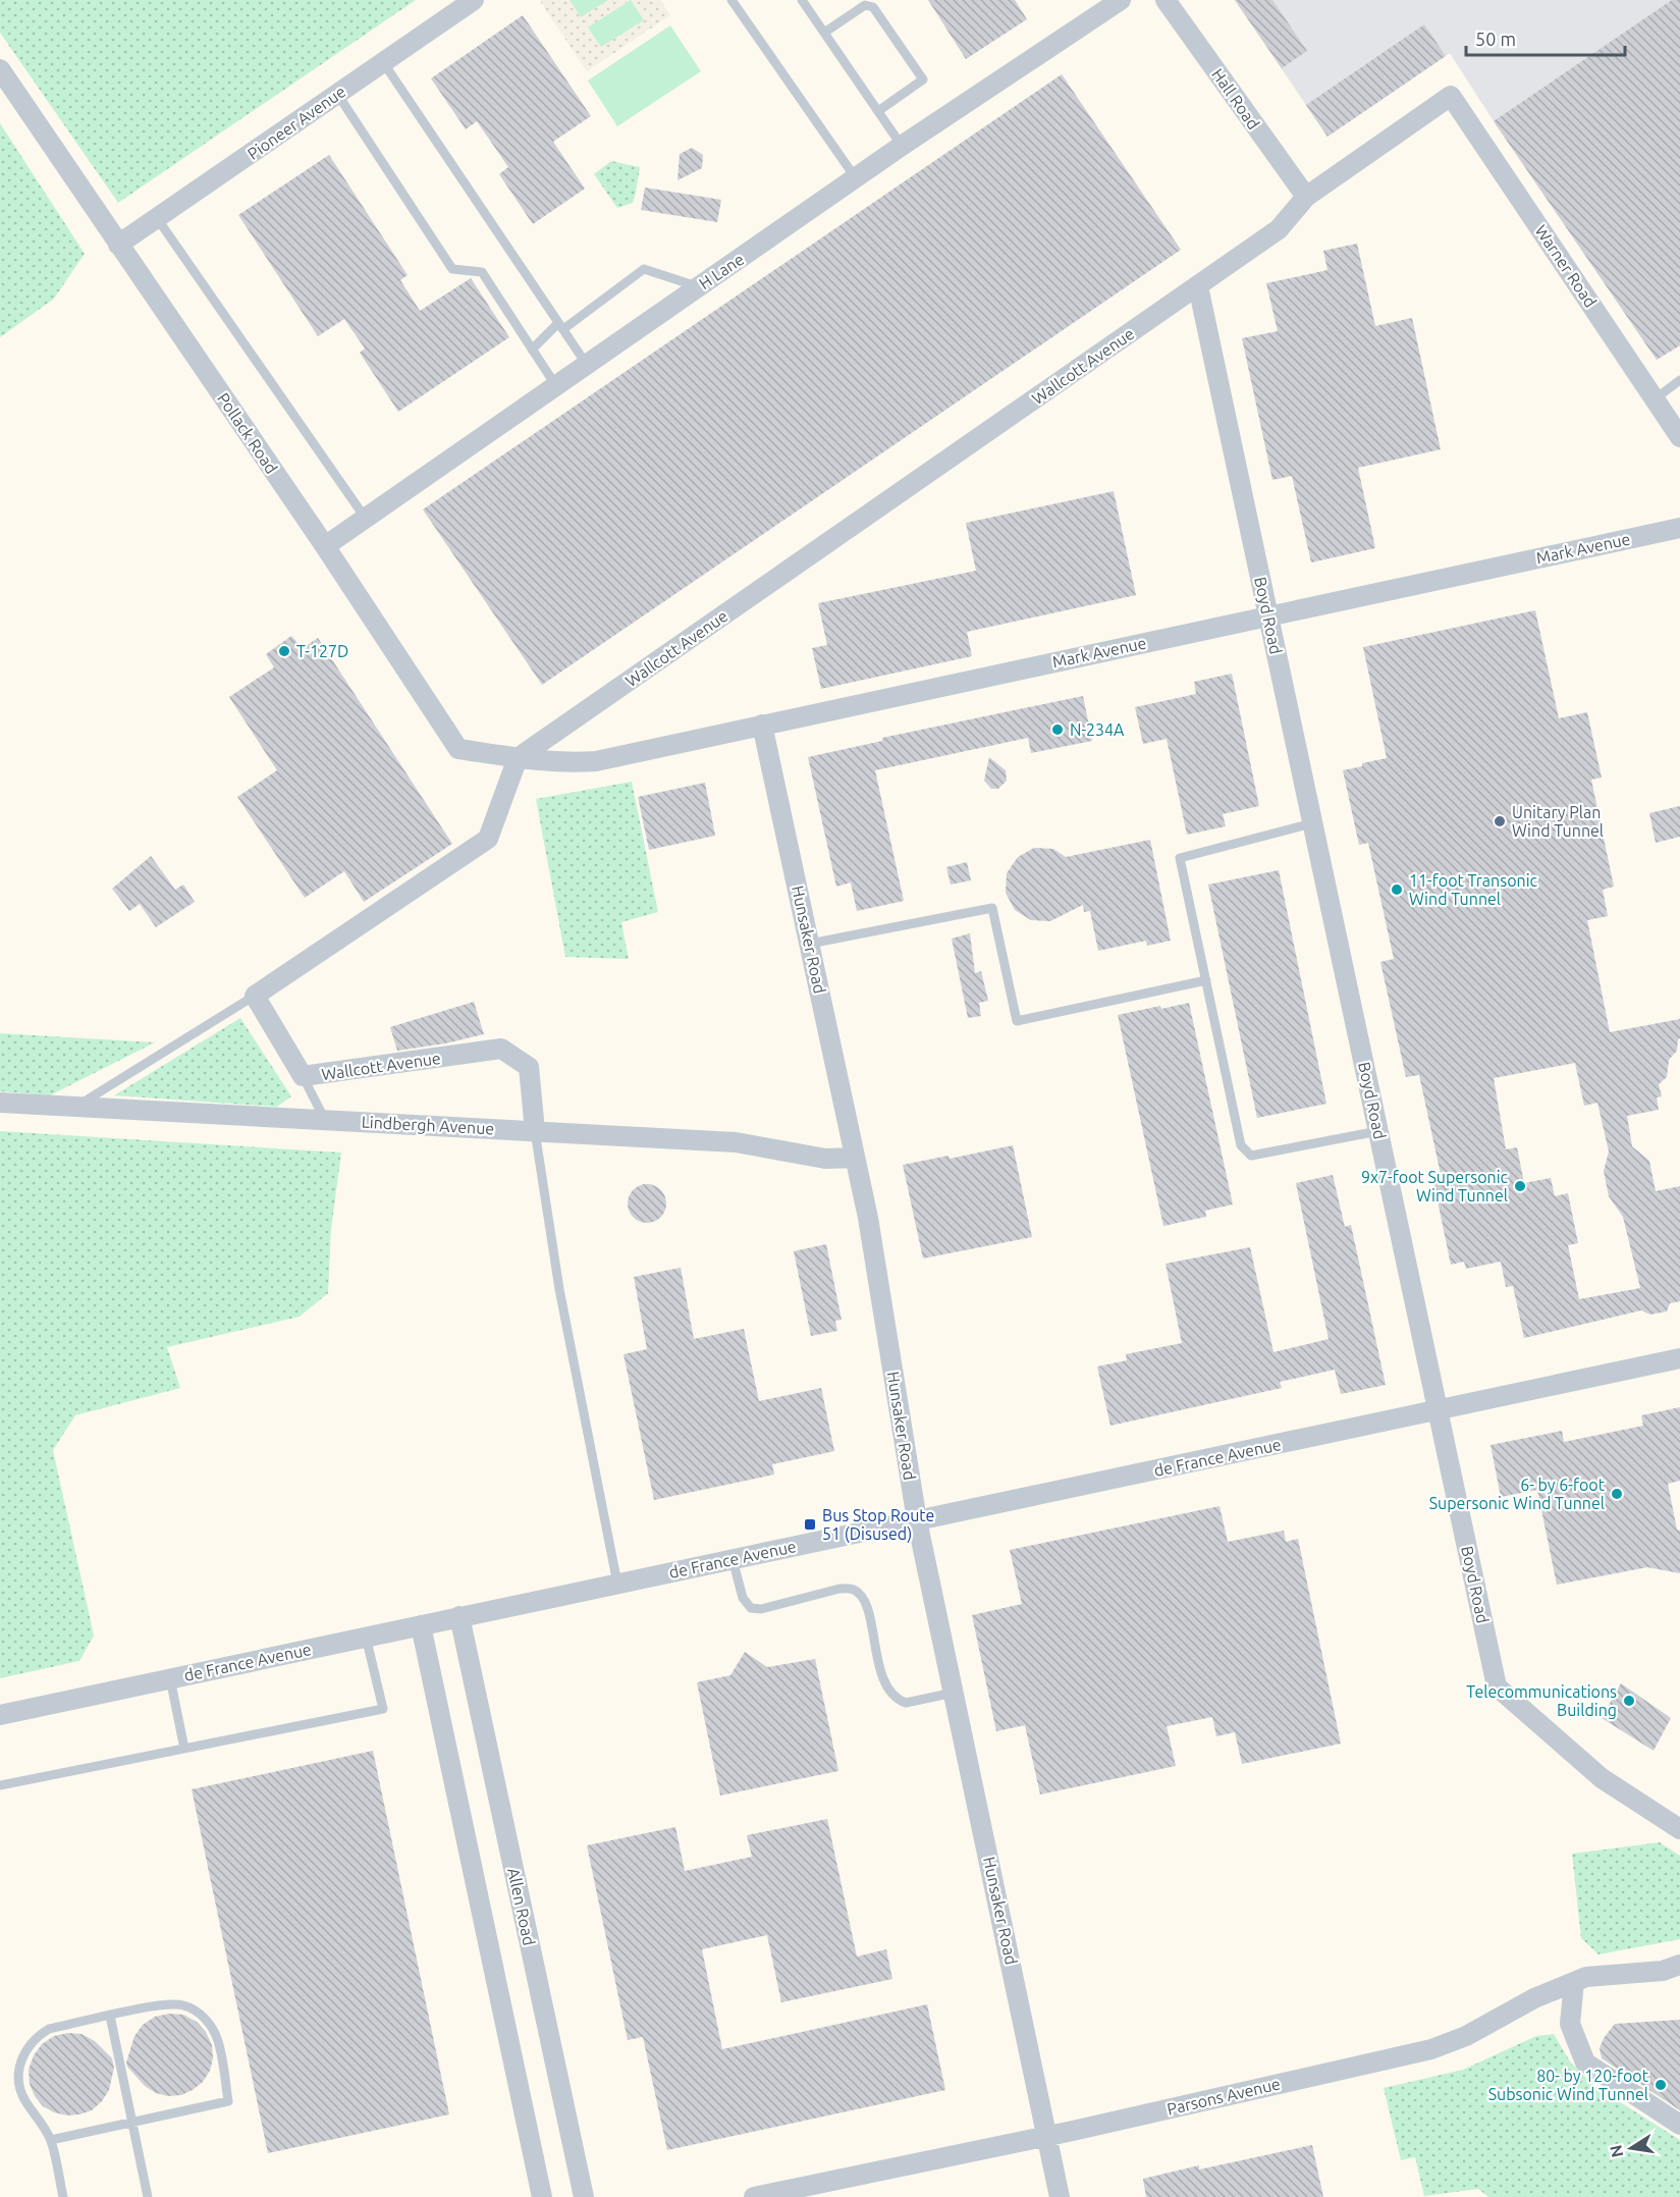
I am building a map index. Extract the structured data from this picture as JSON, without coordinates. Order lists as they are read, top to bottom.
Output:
{
  "streets": {
    "street": [
      "Hall Road",
      "Pioneer Avenue",
      "Warner Road",
      "H Lane",
      "Wallcott Avenue",
      "Pollack Road",
      "Mark Avenue",
      "Boyd Road",
      "Hunsaker Road",
      "Lindbergh Avenue",
      "de France Avenue",
      "Allen Road",
      "Parsons Avenue"
    ]
  },
  "crossings": [
    ["Hall Road", "Wallcott Avenue"],
    ["Pioneer Avenue", "Pollack Road"],
    ["Warner Road", "Wallcott Avenue"],
    ["H Lane", "Pollack Road"],
    ["Wallcott Avenue", "Pollack Road"],
    ["Wallcott Avenue", "Mark Avenue"],
    ["Wallcott Avenue", "Boyd Road"],
    ["Wallcott Avenue", "Lindbergh Avenue"],
    ["Pollack Road", "Mark Avenue"],
    ["Mark Avenue", "Boyd Road"],
    ["Mark Avenue", "Hunsaker Road"],
    ["Boyd Road", "de France Avenue"],
    ["Hunsaker Road", "Lindbergh Avenue"],
    ["Hunsaker Road", "de France Avenue"],
    ["Hunsaker Road", "Parsons Avenue"],
    ["de France Avenue", "Allen Road"]
  ],
  "places": {
    "other": [
      "T-127D",
      "N-234A",
      "Unitary Plan Wind Tunnel",
      "11-foot Transonic Wind Tunnel",
      "9x7-foot Supersonic Wind Tunnel",
      "6- by 6-foot Supersonic Wind Tunnel",
      "Telecommunications Building",
      "80- by 120-foot Subsonic Wind Tunnel"
    ],
    "transit": ["Bus Stop Route 51 (Disused)"]
  },
  "scale_bar": "50 m",
  "north": "left"
}
